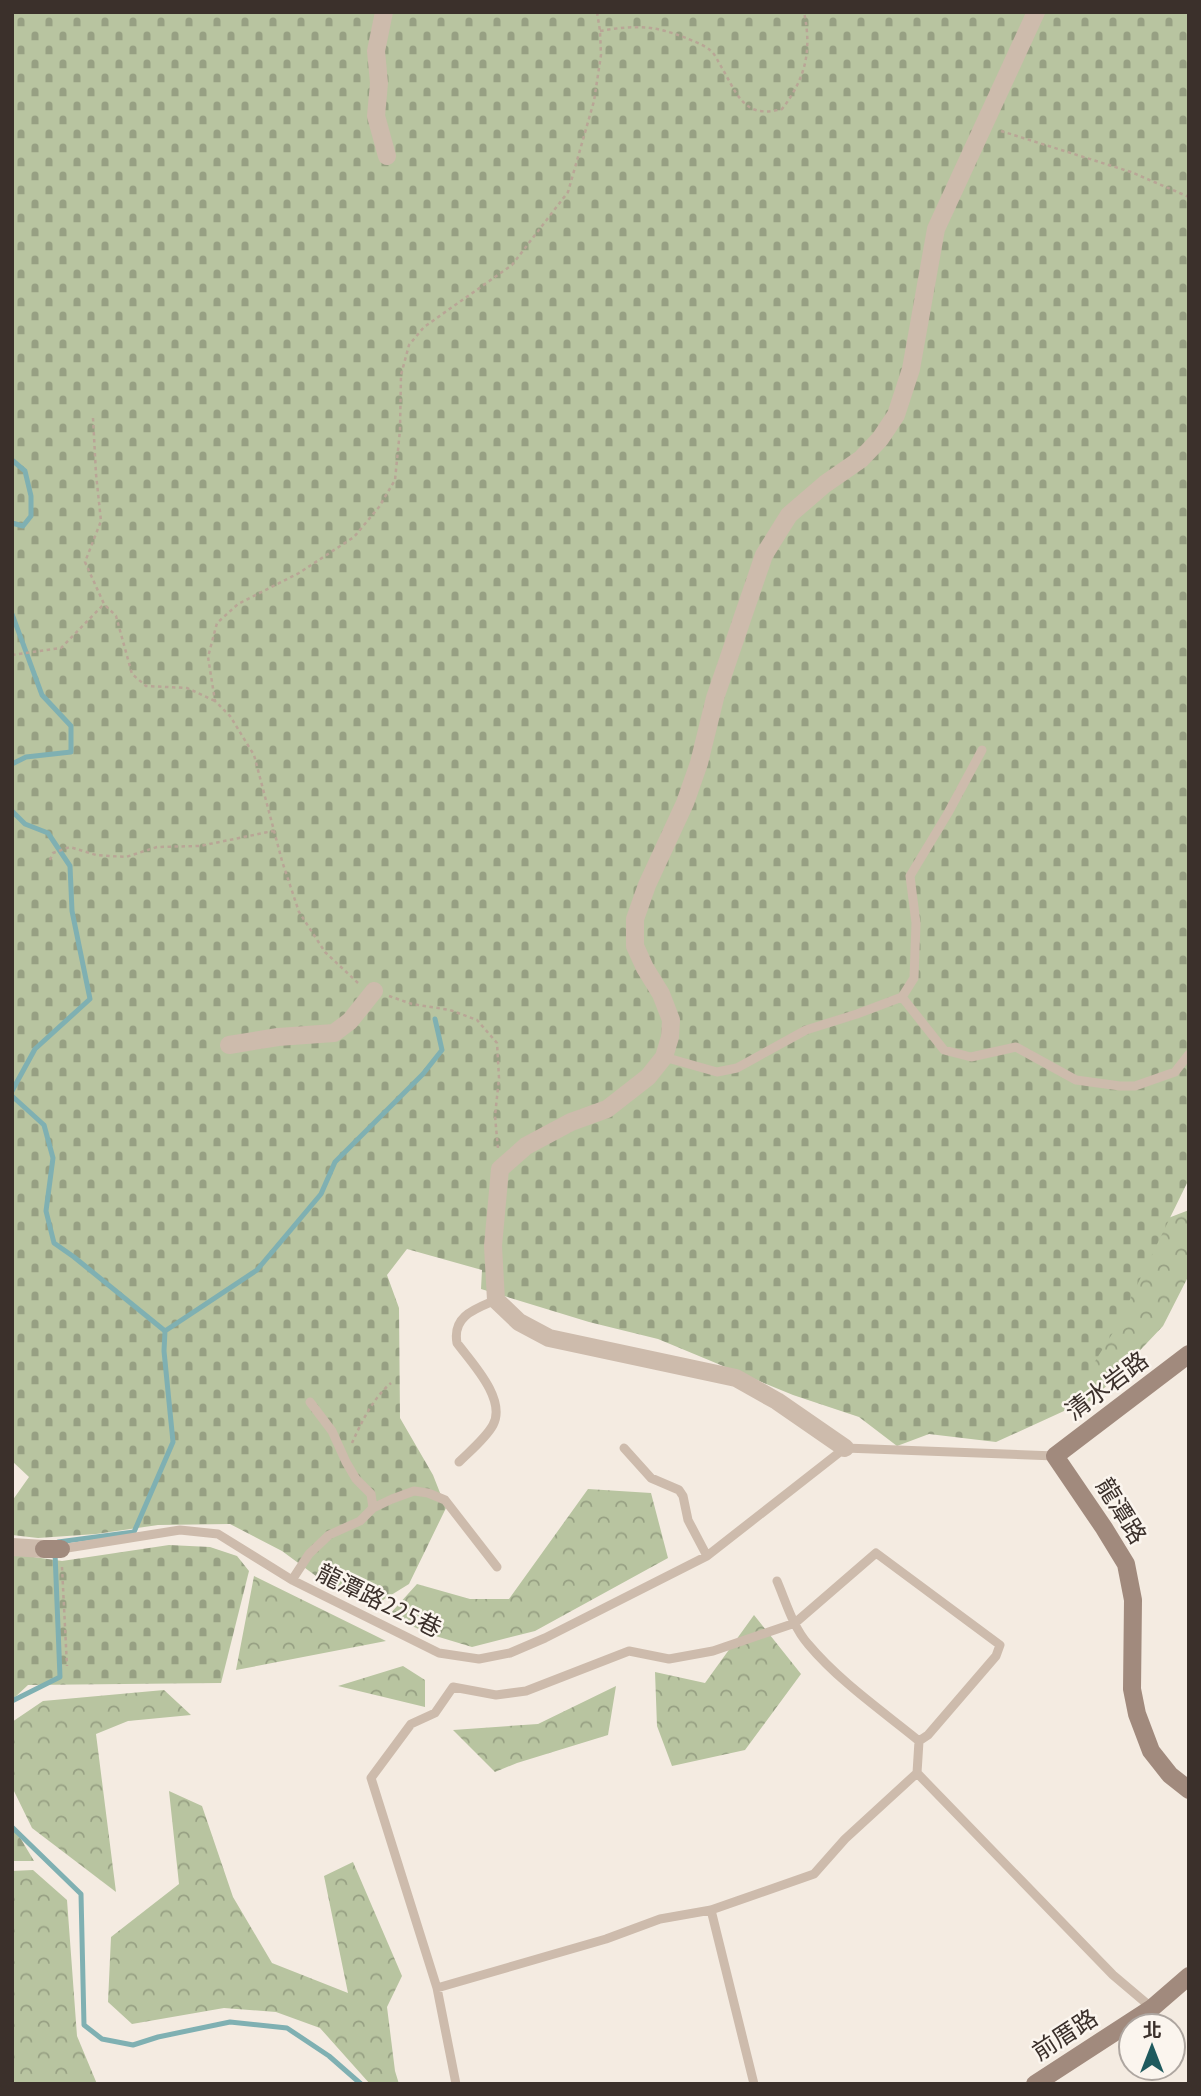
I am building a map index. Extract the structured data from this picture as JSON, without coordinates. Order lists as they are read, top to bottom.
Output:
{
  "streets": {
    "street": ["清水岩路", "龍潭路", "前厝路"],
    "lane": ["龍潭路225巷"]
  },
  "crossings": [
    ["清水岩路", "龍潭路"]
  ],
  "north": "top"
}
